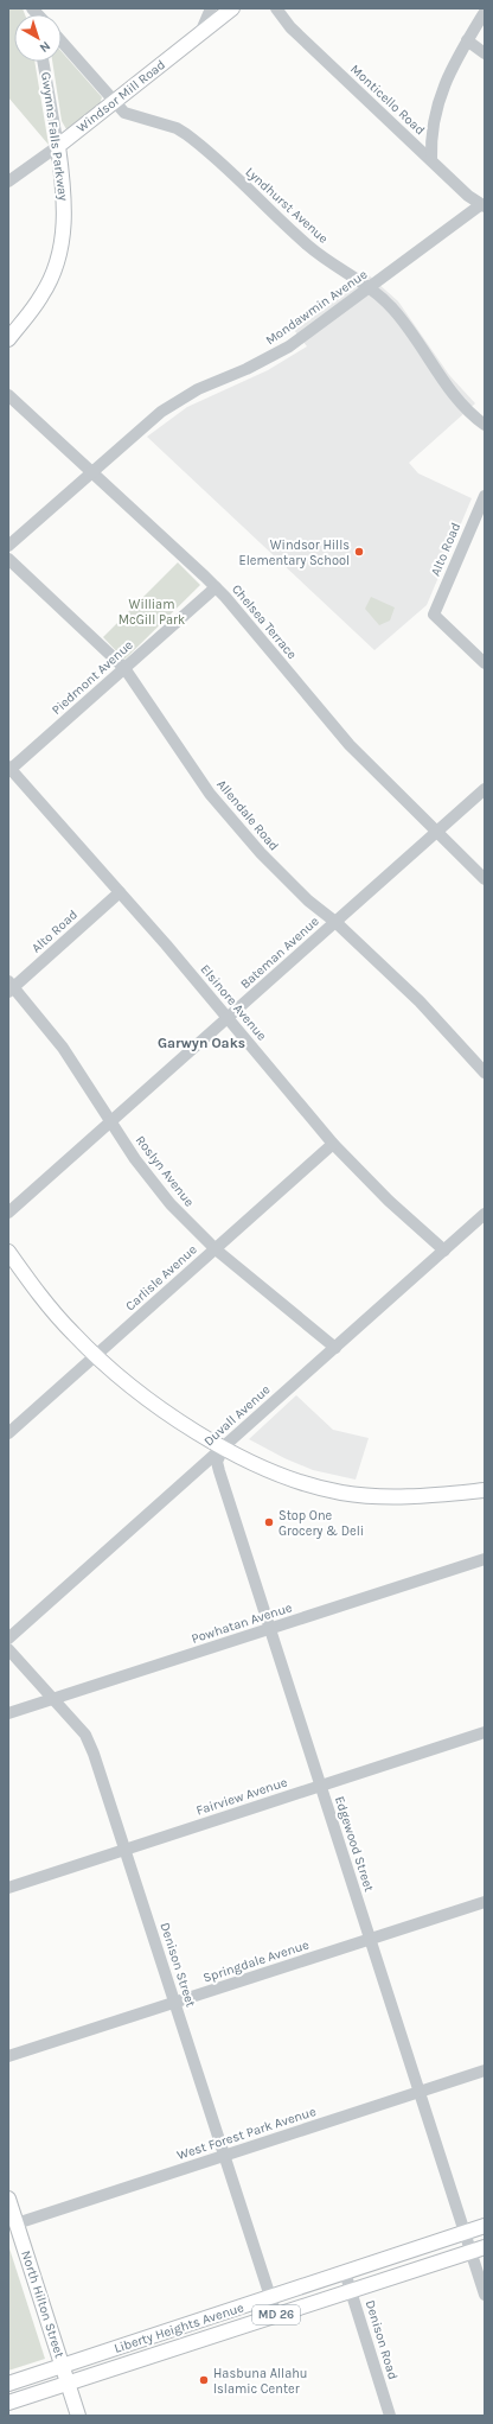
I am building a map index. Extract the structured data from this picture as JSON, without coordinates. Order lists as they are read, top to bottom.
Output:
{
  "streets": {
    "main road": [
      "Windsor Mill Road",
      "Gwynns Falls Parkway",
      "North Hilton Street",
      "MD 26",
      "Liberty Heights Avenue"
    ],
    "street": [
      "Monticello Road",
      "Lyndhurst Avenue",
      "Mondawmin Avenue",
      "Alto Road",
      "Chelsea Terrace",
      "Piedmont Avenue",
      "Allendale Road",
      "Bateman Avenue",
      "Elsinore Avenue",
      "Roslyn Avenue",
      "Carlisle Avenue",
      "Duvall Avenue",
      "Powhatan Avenue",
      "Fairview Avenue",
      "Edgewood Street",
      "Springdale Avenue",
      "Denison Street",
      "West Forest Park Avenue",
      "Denison Road"
    ]
  },
  "crossings": [
    ["Windsor Mill Road", "Gwynns Falls Parkway"],
    ["Windsor Mill Road", "Lyndhurst Avenue"],
    ["Monticello Road", "Mondawmin Avenue"],
    ["Lyndhurst Avenue", "Mondawmin Avenue"],
    ["Mondawmin Avenue", "Chelsea Terrace"],
    ["Alto Road", "Elsinore Avenue"],
    ["Alto Road", "Roslyn Avenue"],
    ["Chelsea Terrace", "Piedmont Avenue"],
    ["Chelsea Terrace", "Bateman Avenue"],
    ["Piedmont Avenue", "Allendale Road"],
    ["Piedmont Avenue", "Elsinore Avenue"],
    ["Allendale Road", "Bateman Avenue"],
    ["Bateman Avenue", "Elsinore Avenue"],
    ["Bateman Avenue", "Roslyn Avenue"],
    ["Elsinore Avenue", "Carlisle Avenue"],
    ["Elsinore Avenue", "Duvall Avenue"],
    ["Roslyn Avenue", "Carlisle Avenue"],
    ["Roslyn Avenue", "Duvall Avenue"],
    ["Duvall Avenue", "Edgewood Street"],
    ["Powhatan Avenue", "Edgewood Street"],
    ["Powhatan Avenue", "Denison Street"],
    ["Fairview Avenue", "Edgewood Street"],
    ["Fairview Avenue", "Denison Street"],
    ["Edgewood Street", "Springdale Avenue"],
    ["Edgewood Street", "West Forest Park Avenue"],
    ["Edgewood Street", "Liberty Heights Avenue"],
    ["Springdale Avenue", "Denison Street"],
    ["Denison Street", "West Forest Park Avenue"],
    ["Denison Street", "Liberty Heights Avenue"],
    ["West Forest Park Avenue", "North Hilton Street"],
    ["North Hilton Street", "Liberty Heights Avenue"],
    ["Liberty Heights Avenue", "Denison Road"]
  ],
  "districts": ["Garwyn Oaks"],
  "parks": ["William McGill Park"],
  "places": ["Windsor Hills Elementary School", "Stop One Grocery & Deli", "Hasbuna Allahu Islamic Center"],
  "north": "bottom right"
}
